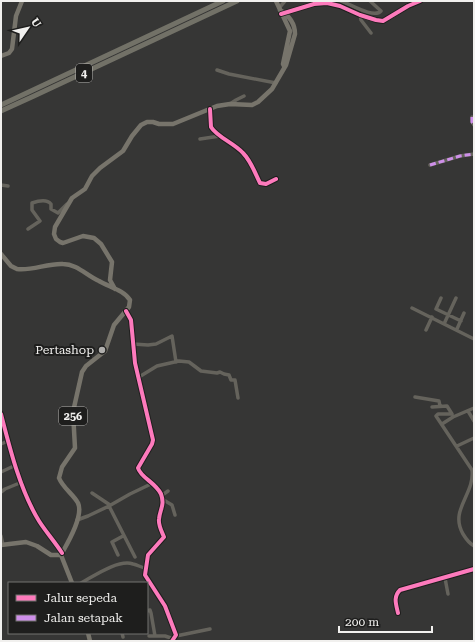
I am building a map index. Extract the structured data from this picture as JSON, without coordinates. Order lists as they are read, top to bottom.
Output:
{
  "streets": {
    "highway": ["4"],
    "main road": ["256"]
  },
  "places": ["Pertashop"],
  "legend": ["Jalur sepeda", "Jalan setapak"],
  "scale_bar": "200 m",
  "north": "top right"
}
